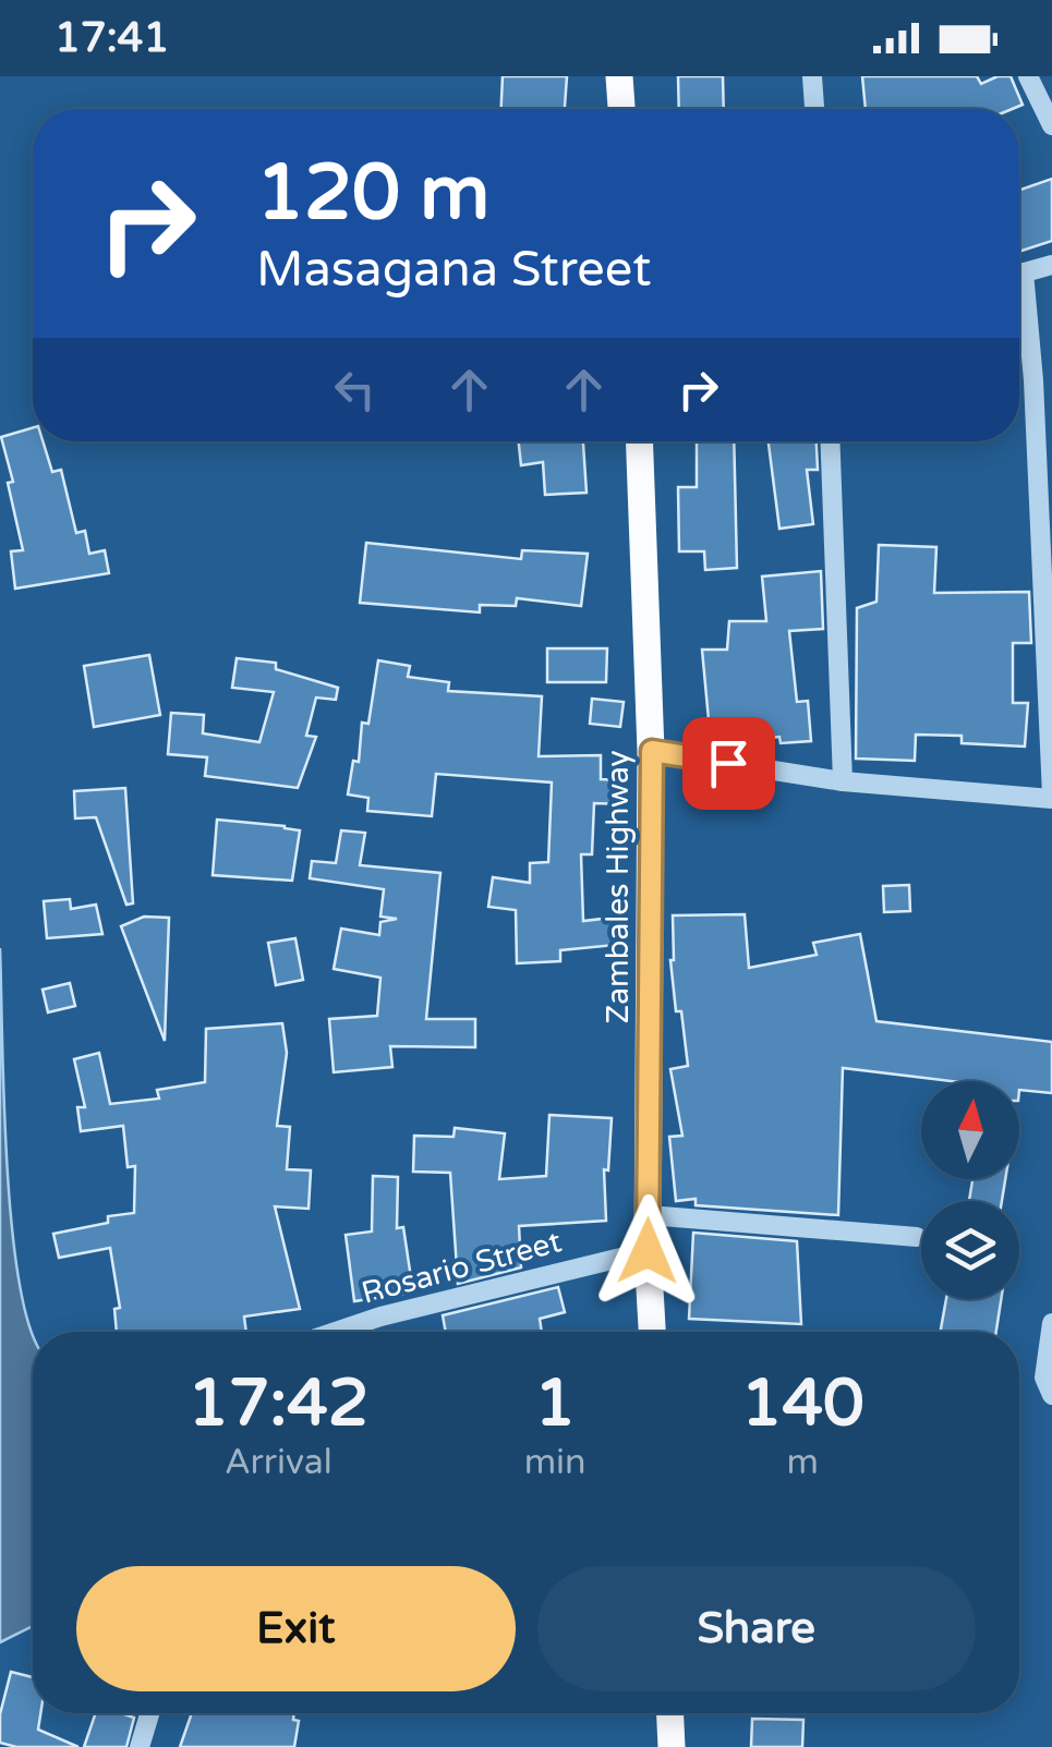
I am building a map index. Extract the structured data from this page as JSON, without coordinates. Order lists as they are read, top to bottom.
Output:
{
  "streets": {
    "main road": ["Zambales Highway"],
    "street": ["Rosario Street"]
  },
  "crossings": [
    ["Zambales Highway", "Rosario Street"]
  ],
  "north": "top",
  "page": {
    "status": "17:41",
    "turn": ["120 m", "Masagana Street"],
    "eta": [
      "17:42",
      "Arrival",
      "1",
      "min",
      "140",
      "m"
    ],
    "buttons": ["Exit", "Share"]
  }
}
